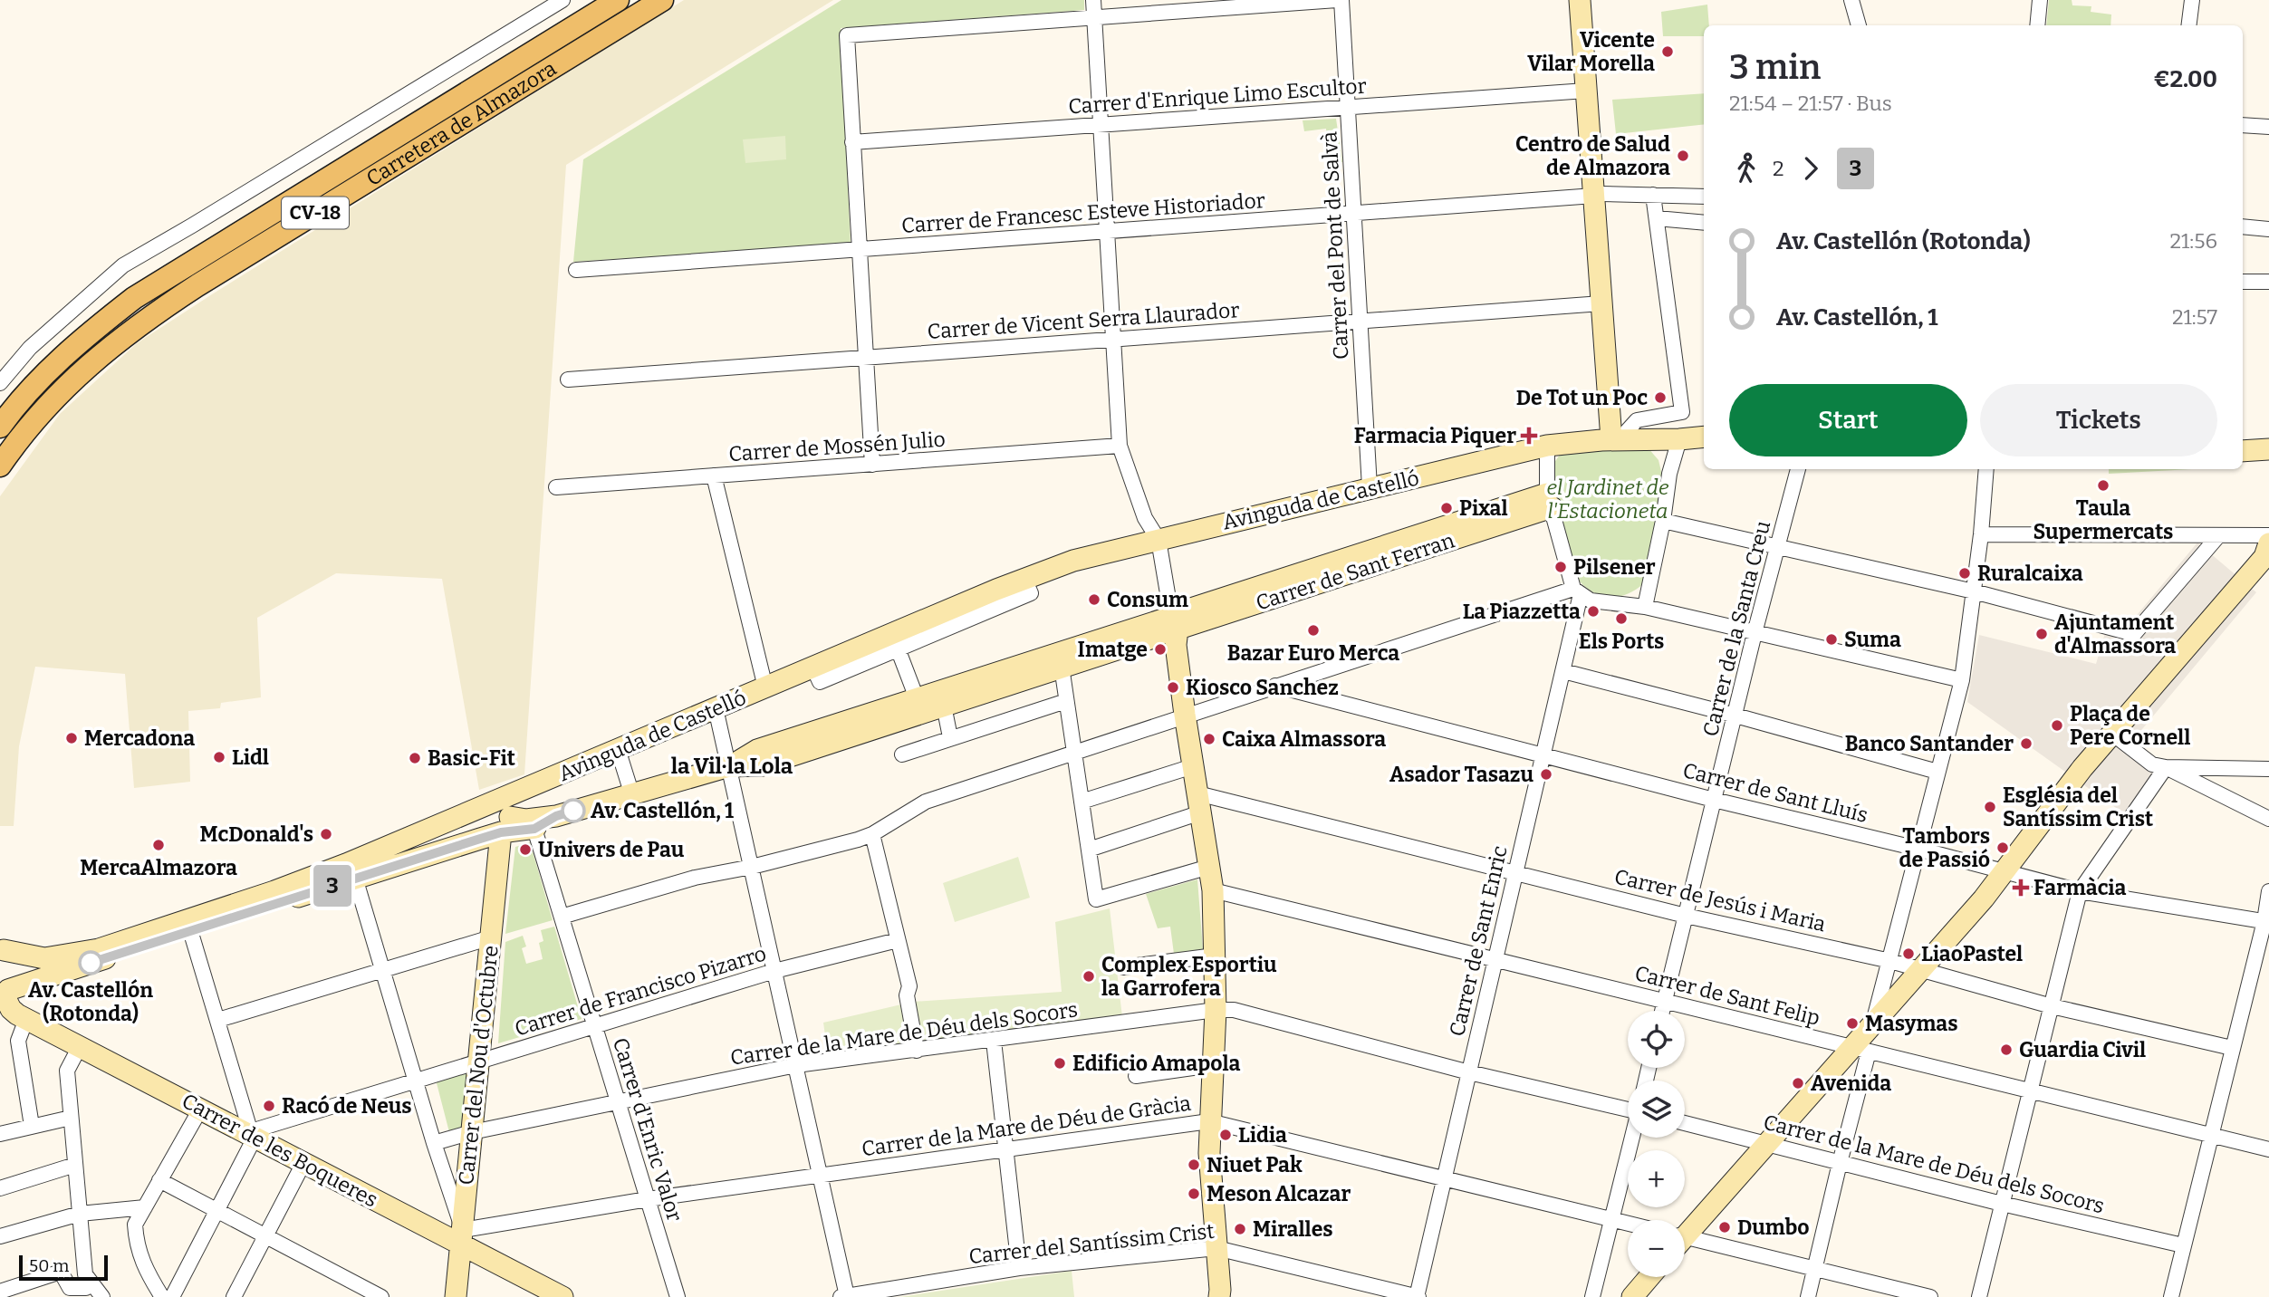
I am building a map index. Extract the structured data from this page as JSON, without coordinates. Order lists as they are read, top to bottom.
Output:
{
  "streets": {
    "main road": ["Carretera de Almazora", "CV-18"],
    "street": [
      "Carrer d'Enrique Limo Escultor",
      "Carrer de Francesc Esteve Historiador",
      "Carrer del Pont de Salvà",
      "Carrer de Vicent Serra Llaurador",
      "Carrer de Mossén Julio",
      "Avinguda de Castelló",
      "Carrer de Sant Ferran",
      "Carrer de la Santa Creu",
      "Carrer de Sant Lluís",
      "Carrer de Jesús i Maria",
      "Carrer de Sant Enric",
      "Carrer de Francisco Pizarro",
      "Carrer de Sant Felip",
      "Carrer de la Mare de Déu dels Socors",
      "Carrer del Nou d'Octubre",
      "Carrer de la Mare de Déu de Gràcia",
      "Carrer d'Enric Valor",
      "Carrer de les Boqueres",
      "Carrer del Santíssim Crist"
    ]
  },
  "crossings": [
    ["Carrer d'Enrique Limo Escultor", "Carrer del Pont de Salvà"],
    ["Carrer de Francesc Esteve Historiador", "Carrer del Pont de Salvà"],
    ["Carrer del Pont de Salvà", "Carrer de Vicent Serra Llaurador"],
    ["Carrer del Pont de Salvà", "Avinguda de Castelló"],
    ["Carrer de Sant Ferran", "Carrer del Nou d'Octubre"],
    ["Carrer de Sant Ferran", "Carrer d'Enric Valor"],
    ["Carrer de la Santa Creu", "Carrer de Sant Lluís"],
    ["Carrer de la Santa Creu", "Carrer de Jesús i Maria"],
    ["Carrer de la Santa Creu", "Carrer de Sant Felip"],
    ["Carrer de Sant Lluís", "Carrer de Sant Enric"],
    ["Carrer de Jesús i Maria", "Carrer de Sant Enric"],
    ["Carrer de Sant Enric", "Carrer de Sant Felip"],
    ["Carrer de Sant Enric", "Carrer de la Mare de Déu dels Socors"],
    ["Carrer de Sant Enric", "Carrer de la Mare de Déu de Gràcia"],
    ["Carrer de Sant Enric", "Carrer del Santíssim Crist"],
    ["Carrer de Francisco Pizarro", "Carrer del Nou d'Octubre"],
    ["Carrer de Francisco Pizarro", "Carrer d'Enric Valor"],
    ["Carrer de Francisco Pizarro", "Carrer de les Boqueres"],
    ["Carrer de la Mare de Déu dels Socors", "Carrer del Nou d'Octubre"],
    ["Carrer de la Mare de Déu dels Socors", "Carrer d'Enric Valor"],
    ["Carrer del Nou d'Octubre", "Carrer de la Mare de Déu de Gràcia"],
    ["Carrer del Nou d'Octubre", "Carrer de les Boqueres"],
    ["Carrer de la Mare de Déu de Gràcia", "Carrer d'Enric Valor"],
    ["Carrer de la Mare de Déu de Gràcia", "Carrer de les Boqueres"]
  ],
  "districts": ["la Vil·la Lola"],
  "parks": ["el Jardinet de l'Estacioneta"],
  "places": {
    "other": [
      "Vicente Vilar Morella",
      "Centro de Salud de Almazora",
      "De Tot un Poc",
      "Taula Supermercats",
      "Pixal",
      "Pilsener",
      "Ruralcaixa",
      "Consum",
      "La Piazzetta",
      "Els Ports",
      "Bazar Euro Merca",
      "Ajuntament d'Almassora",
      "Suma",
      "Imatge",
      "Kiosco Sanchez",
      "Plaça de Pere Cornell",
      "Mercadona",
      "Caixa Almassora",
      "Banco Santander",
      "Lidl",
      "Basic-Fit",
      "Asador Tasazu",
      "Església del Santíssim Crist",
      "Av. Castellón, 1",
      "McDonald's",
      "MercaAlmazora",
      "Tambors de Passió",
      "Univers de Pau",
      "LiaoPastel",
      "Av. Castellón (Rotonda)",
      "Complex Esportiu la Garrofera",
      "Masymas",
      "Guardia Civil",
      "Edificio Amapola",
      "Avenida",
      "Racó de Neus",
      "Lidia",
      "Niuet Pak",
      "Meson Alcazar",
      "Dumbo",
      "Miralles"
    ],
    "health": ["Farmacia Piquer", "Farmàcia"]
  },
  "lines": ["bus line 3"],
  "scale_bar": "50 m",
  "page": {
    "on_map": "3",
    "heading": ["3 min", "21:54 – 21:57 · Bus", "€2.00"],
    "legs": ["2", "3"],
    "list": [
      {
        "name": "Av. Castellón (Rotonda)",
        "value": "21:56"
      },
      {
        "name": "Av. Castellón, 1",
        "value": "21:57"
      }
    ],
    "buttons": ["Start", "Tickets"],
    "map_buttons": ["+", "−"],
    "scale": "50 m"
  }
}
